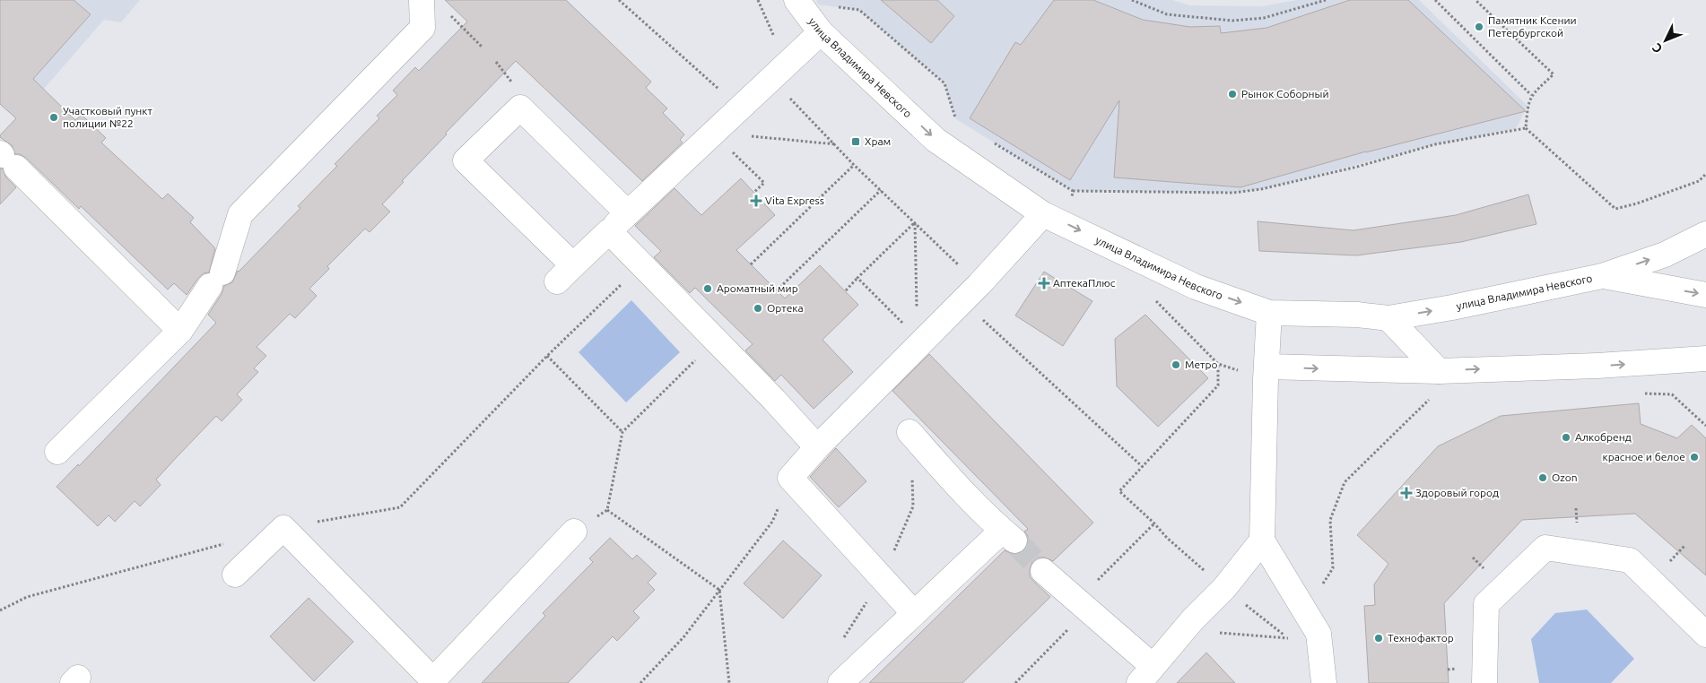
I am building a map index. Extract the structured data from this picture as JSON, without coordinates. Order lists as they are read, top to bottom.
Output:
{
  "streets": {
    "street": ["улица Владимира Невского"]
  },
  "places": {
    "other": [
      "Памятник Ксении Петербургской",
      "Рынок Соборный",
      "Участковый пункт полиции №22",
      "Ароматный мир",
      "Ортека",
      "Метро",
      "Алкобренд",
      "красное и белое",
      "Ozon",
      "Технофактор"
    ],
    "transit": ["Храм"],
    "health": ["Vita Express", "АптекаПлюс", "Здоровый город"]
  },
  "north": "bottom left"
}
